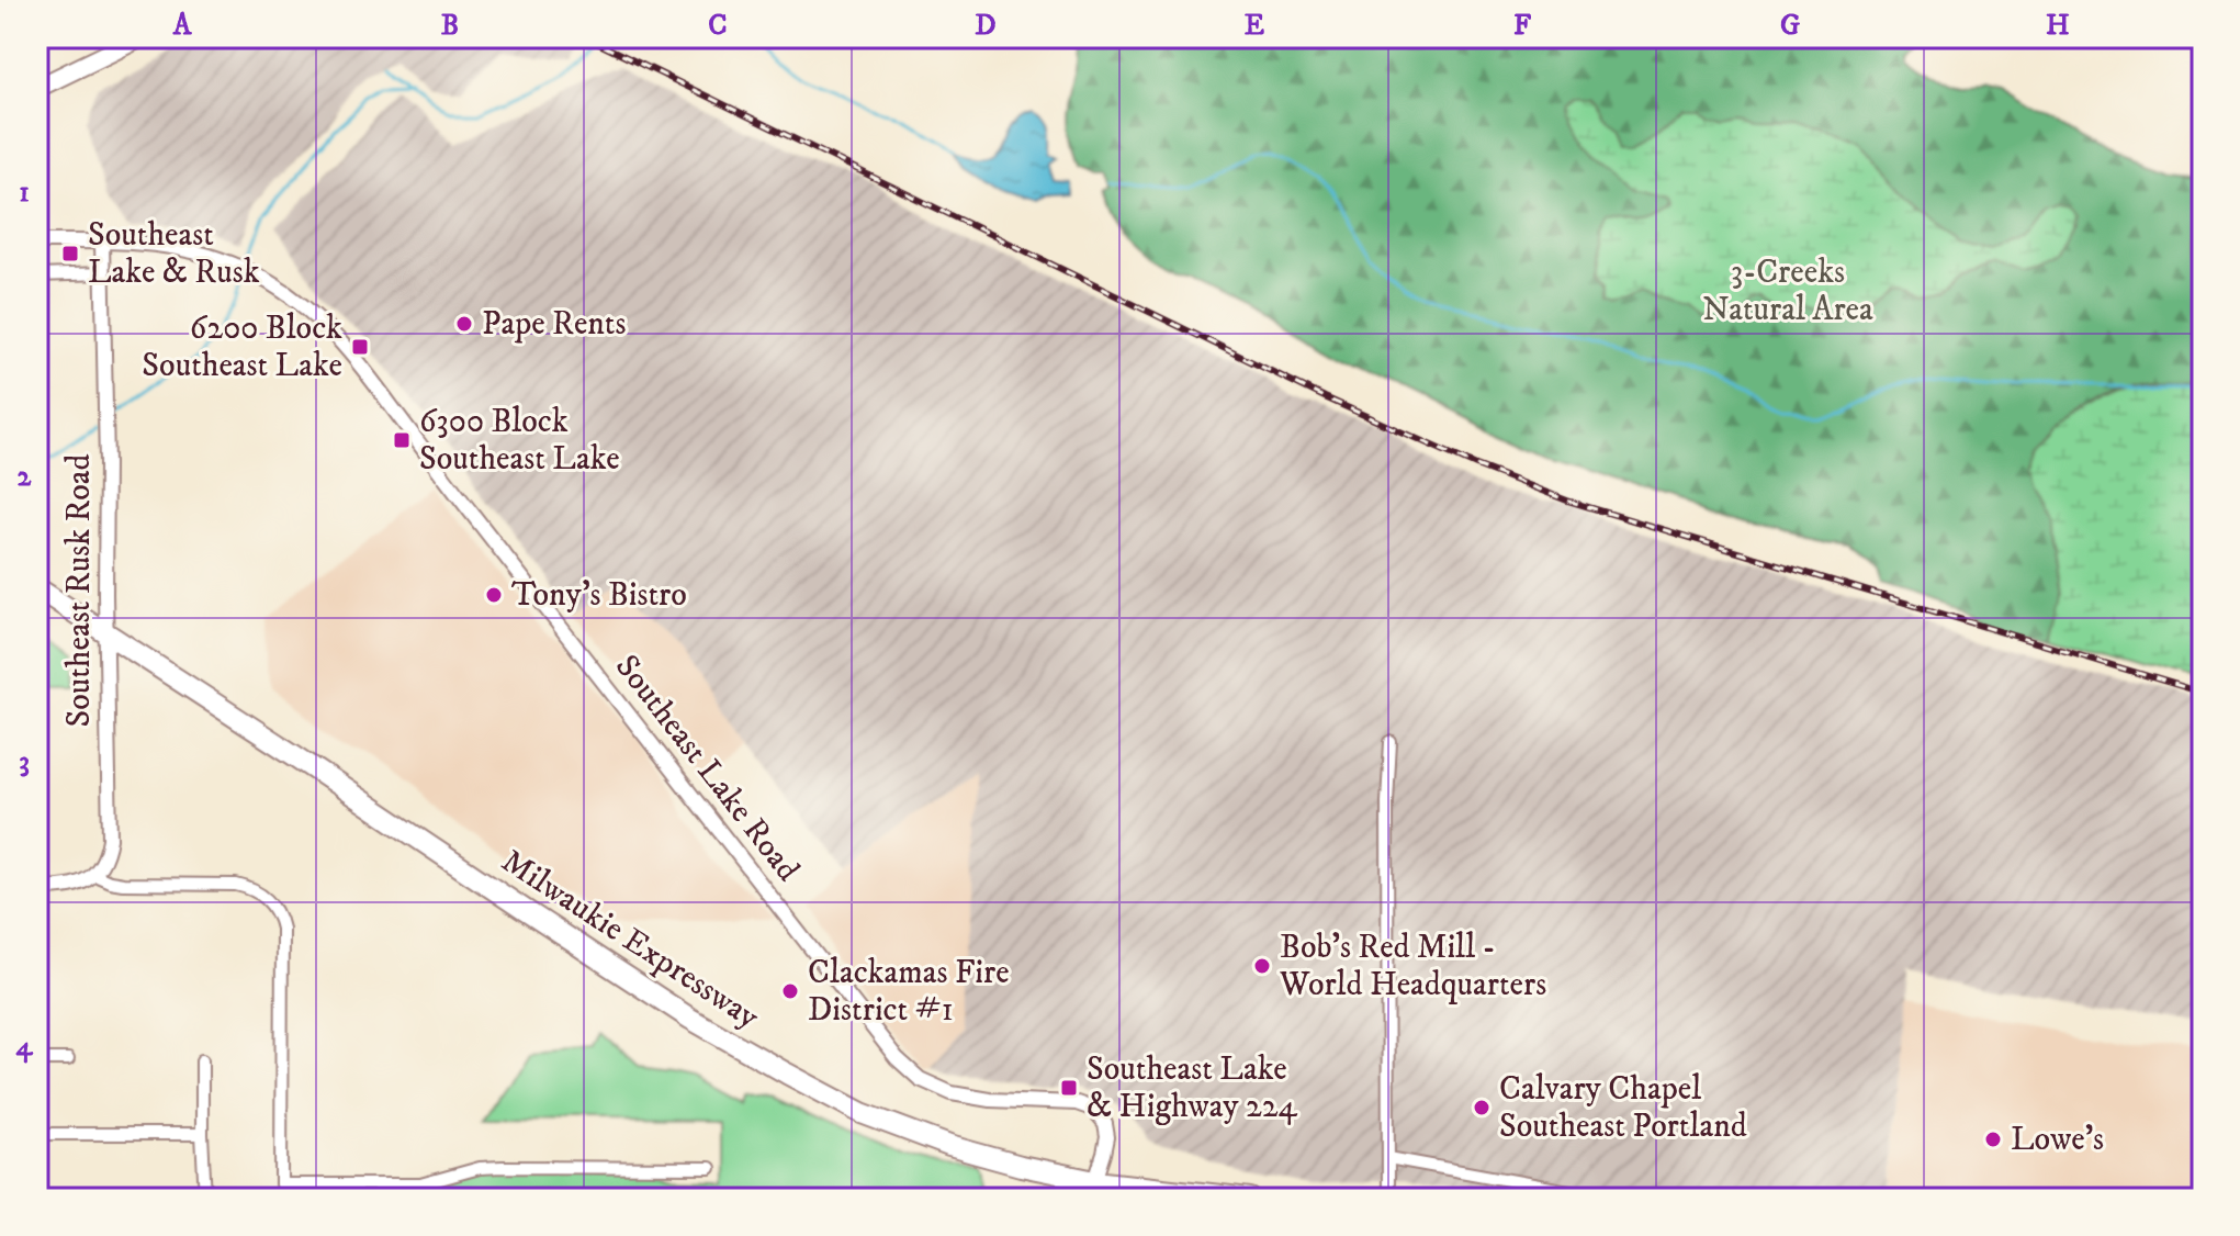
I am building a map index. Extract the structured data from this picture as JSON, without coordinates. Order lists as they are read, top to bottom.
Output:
{
  "streets": {
    "highway": ["Milwaukie Expressway"],
    "street": ["Southeast Rusk Road", "Southeast Lake Road"]
  },
  "crossings": [
    ["Southeast Rusk Road", "Southeast Lake Road"],
    ["Southeast Rusk Road", "Milwaukie Expressway"],
    ["Southeast Lake Road", "Milwaukie Expressway"]
  ],
  "parks": ["3-Creeks Natural Area"],
  "places": {
    "transit": [
      "Southeast Lake & Rusk",
      "6200 Block Southeast Lake",
      "6300 Block Southeast Lake",
      "Southeast Lake & Highway 224"
    ],
    "other": [
      "Pape Rents",
      "Tony's Bistro",
      "Bob's Red Mill - World Headquarters",
      "Clackamas Fire District #1",
      "Calvary Chapel Southeast Portland",
      "Lowe's"
    ]
  },
  "grid": {
    "columns": [
      "A",
      "B",
      "C",
      "D",
      "E",
      "F",
      "G",
      "H"
    ],
    "rows": [
      "1",
      "2",
      "3",
      "4"
    ]
  }
}
